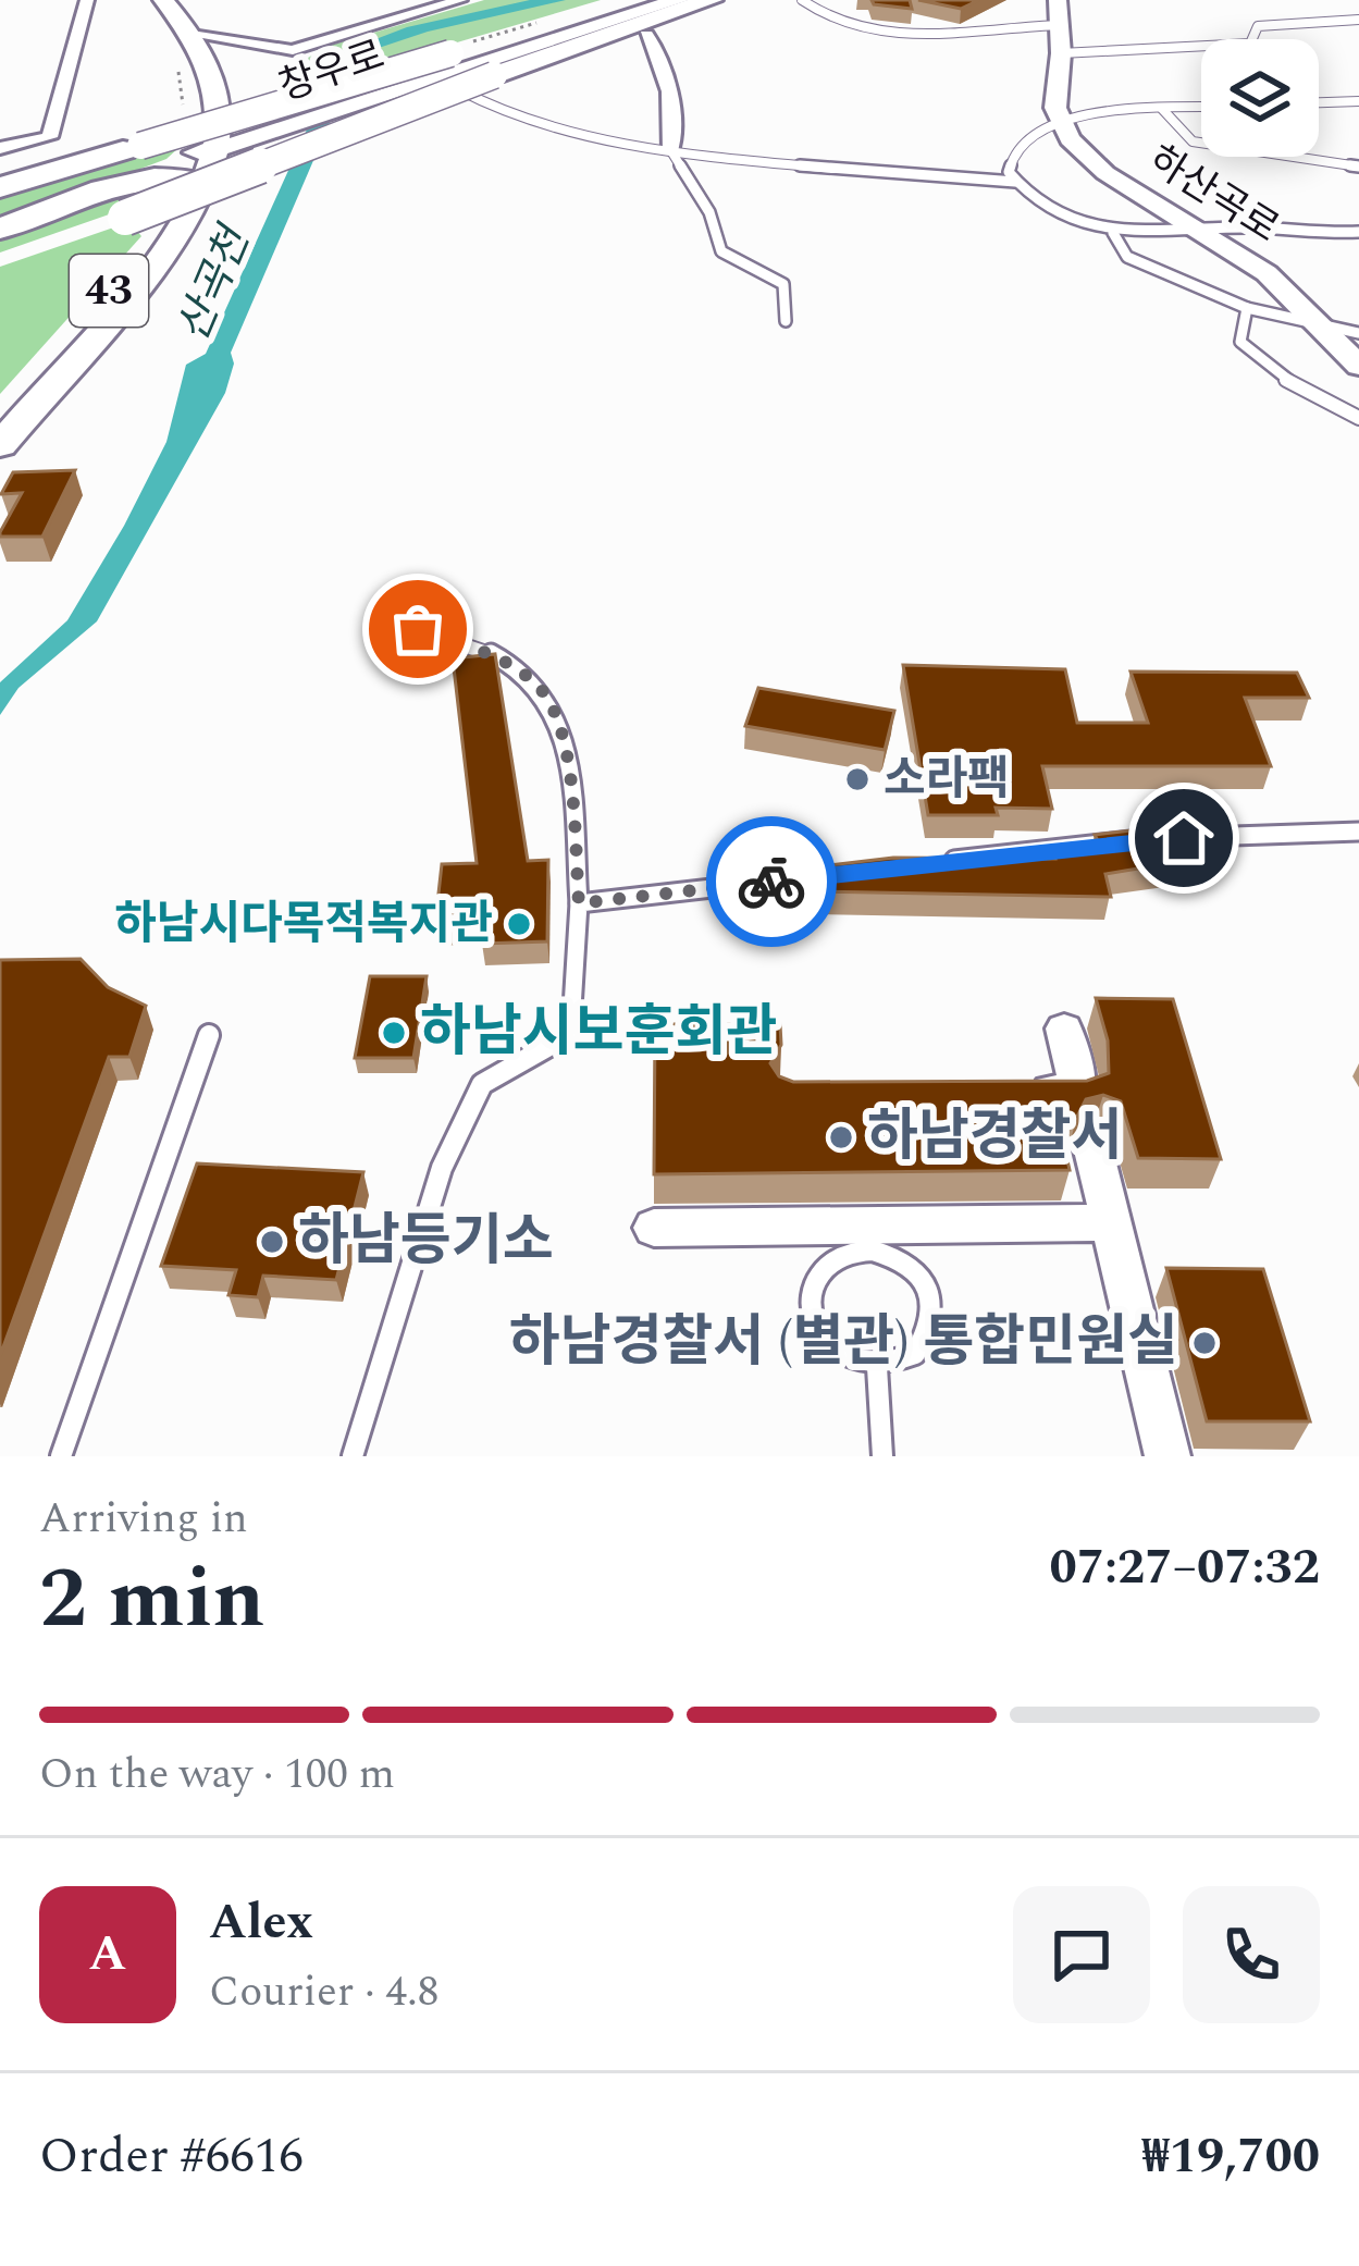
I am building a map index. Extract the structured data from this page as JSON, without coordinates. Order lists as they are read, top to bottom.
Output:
{
  "streets": {
    "main road": ["창우로", "43"],
    "street": ["하산곡로"]
  },
  "crossings": [
    ["창우로", "43"]
  ],
  "water": ["산곡천"],
  "places": [
    "소라팩",
    "하남시다목적복지관",
    "하남시보훈회관",
    "하남경찰서",
    "하남등기소",
    "하남경찰서 (별관) 통합민원실"
  ],
  "page": {
    "heading": ["2 min", "Arriving in", "07:27–07:32"],
    "panel": [
      "Alex",
      "Courier · 4.8",
      "Order #6616",
      "₩19,700"
    ],
    "bar": "On the way · 100 m",
    "round": "A"
  }
}
